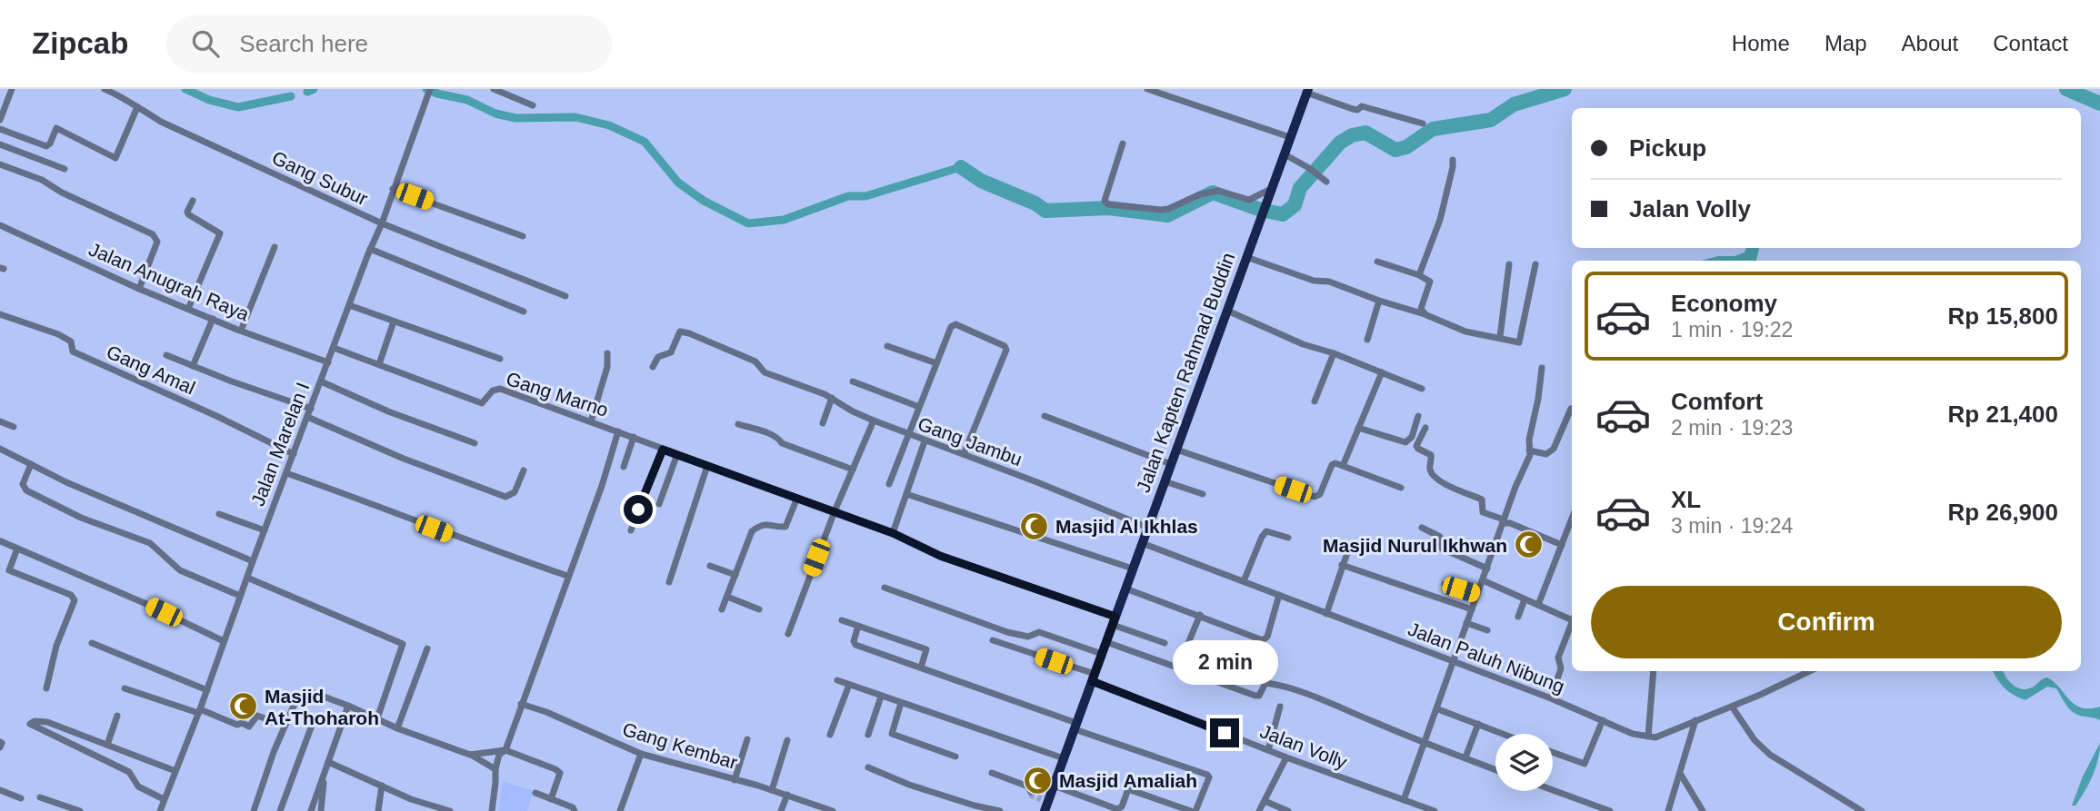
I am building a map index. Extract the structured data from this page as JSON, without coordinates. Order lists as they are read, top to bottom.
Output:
{
  "streets": {
    "main road": ["Jalan Kapten Rahmad Buddin"],
    "street": [
      "Gang Subur",
      "Jalan Anugrah Raya",
      "Gang Amal",
      "Gang Marno",
      "Gang Jambu",
      "Jalan Marelan I",
      "Jalan Paluh Nibung",
      "Gang Kembar",
      "Jalan Volly"
    ]
  },
  "crossings": [
    ["Gang Subur", "Jalan Marelan I"],
    ["Jalan Anugrah Raya", "Jalan Marelan I"],
    ["Gang Amal", "Jalan Marelan I"],
    ["Jalan Kapten Rahmad Buddin", "Gang Marno"],
    ["Jalan Kapten Rahmad Buddin", "Gang Jambu"],
    ["Jalan Kapten Rahmad Buddin", "Jalan Paluh Nibung"],
    ["Jalan Kapten Rahmad Buddin", "Jalan Volly"],
    ["Gang Marno", "Jalan Marelan I"]
  ],
  "places": {
    "mosque": [
      "Masjid Al Ikhlas",
      "Masjid Nurul Ikhwan",
      "Masjid At-Thoharoh",
      "Masjid Amaliah"
    ]
  },
  "page": {
    "header": "Zipcab",
    "search": "Search here",
    "nav": [
      "Home",
      "Map",
      "About",
      "Contact"
    ],
    "banner": ["Pickup", "Jalan Volly"],
    "list": [
      {
        "name": "Economy",
        "note": "1 min · 19:22",
        "value": "Rp 15,800"
      },
      {
        "name": "Comfort",
        "note": "2 min · 19:23",
        "value": "Rp 21,400"
      },
      {
        "name": "XL",
        "note": "3 min · 19:24",
        "value": "Rp 26,900"
      }
    ],
    "buttons": "Confirm",
    "bubble": "2 min"
  }
}
